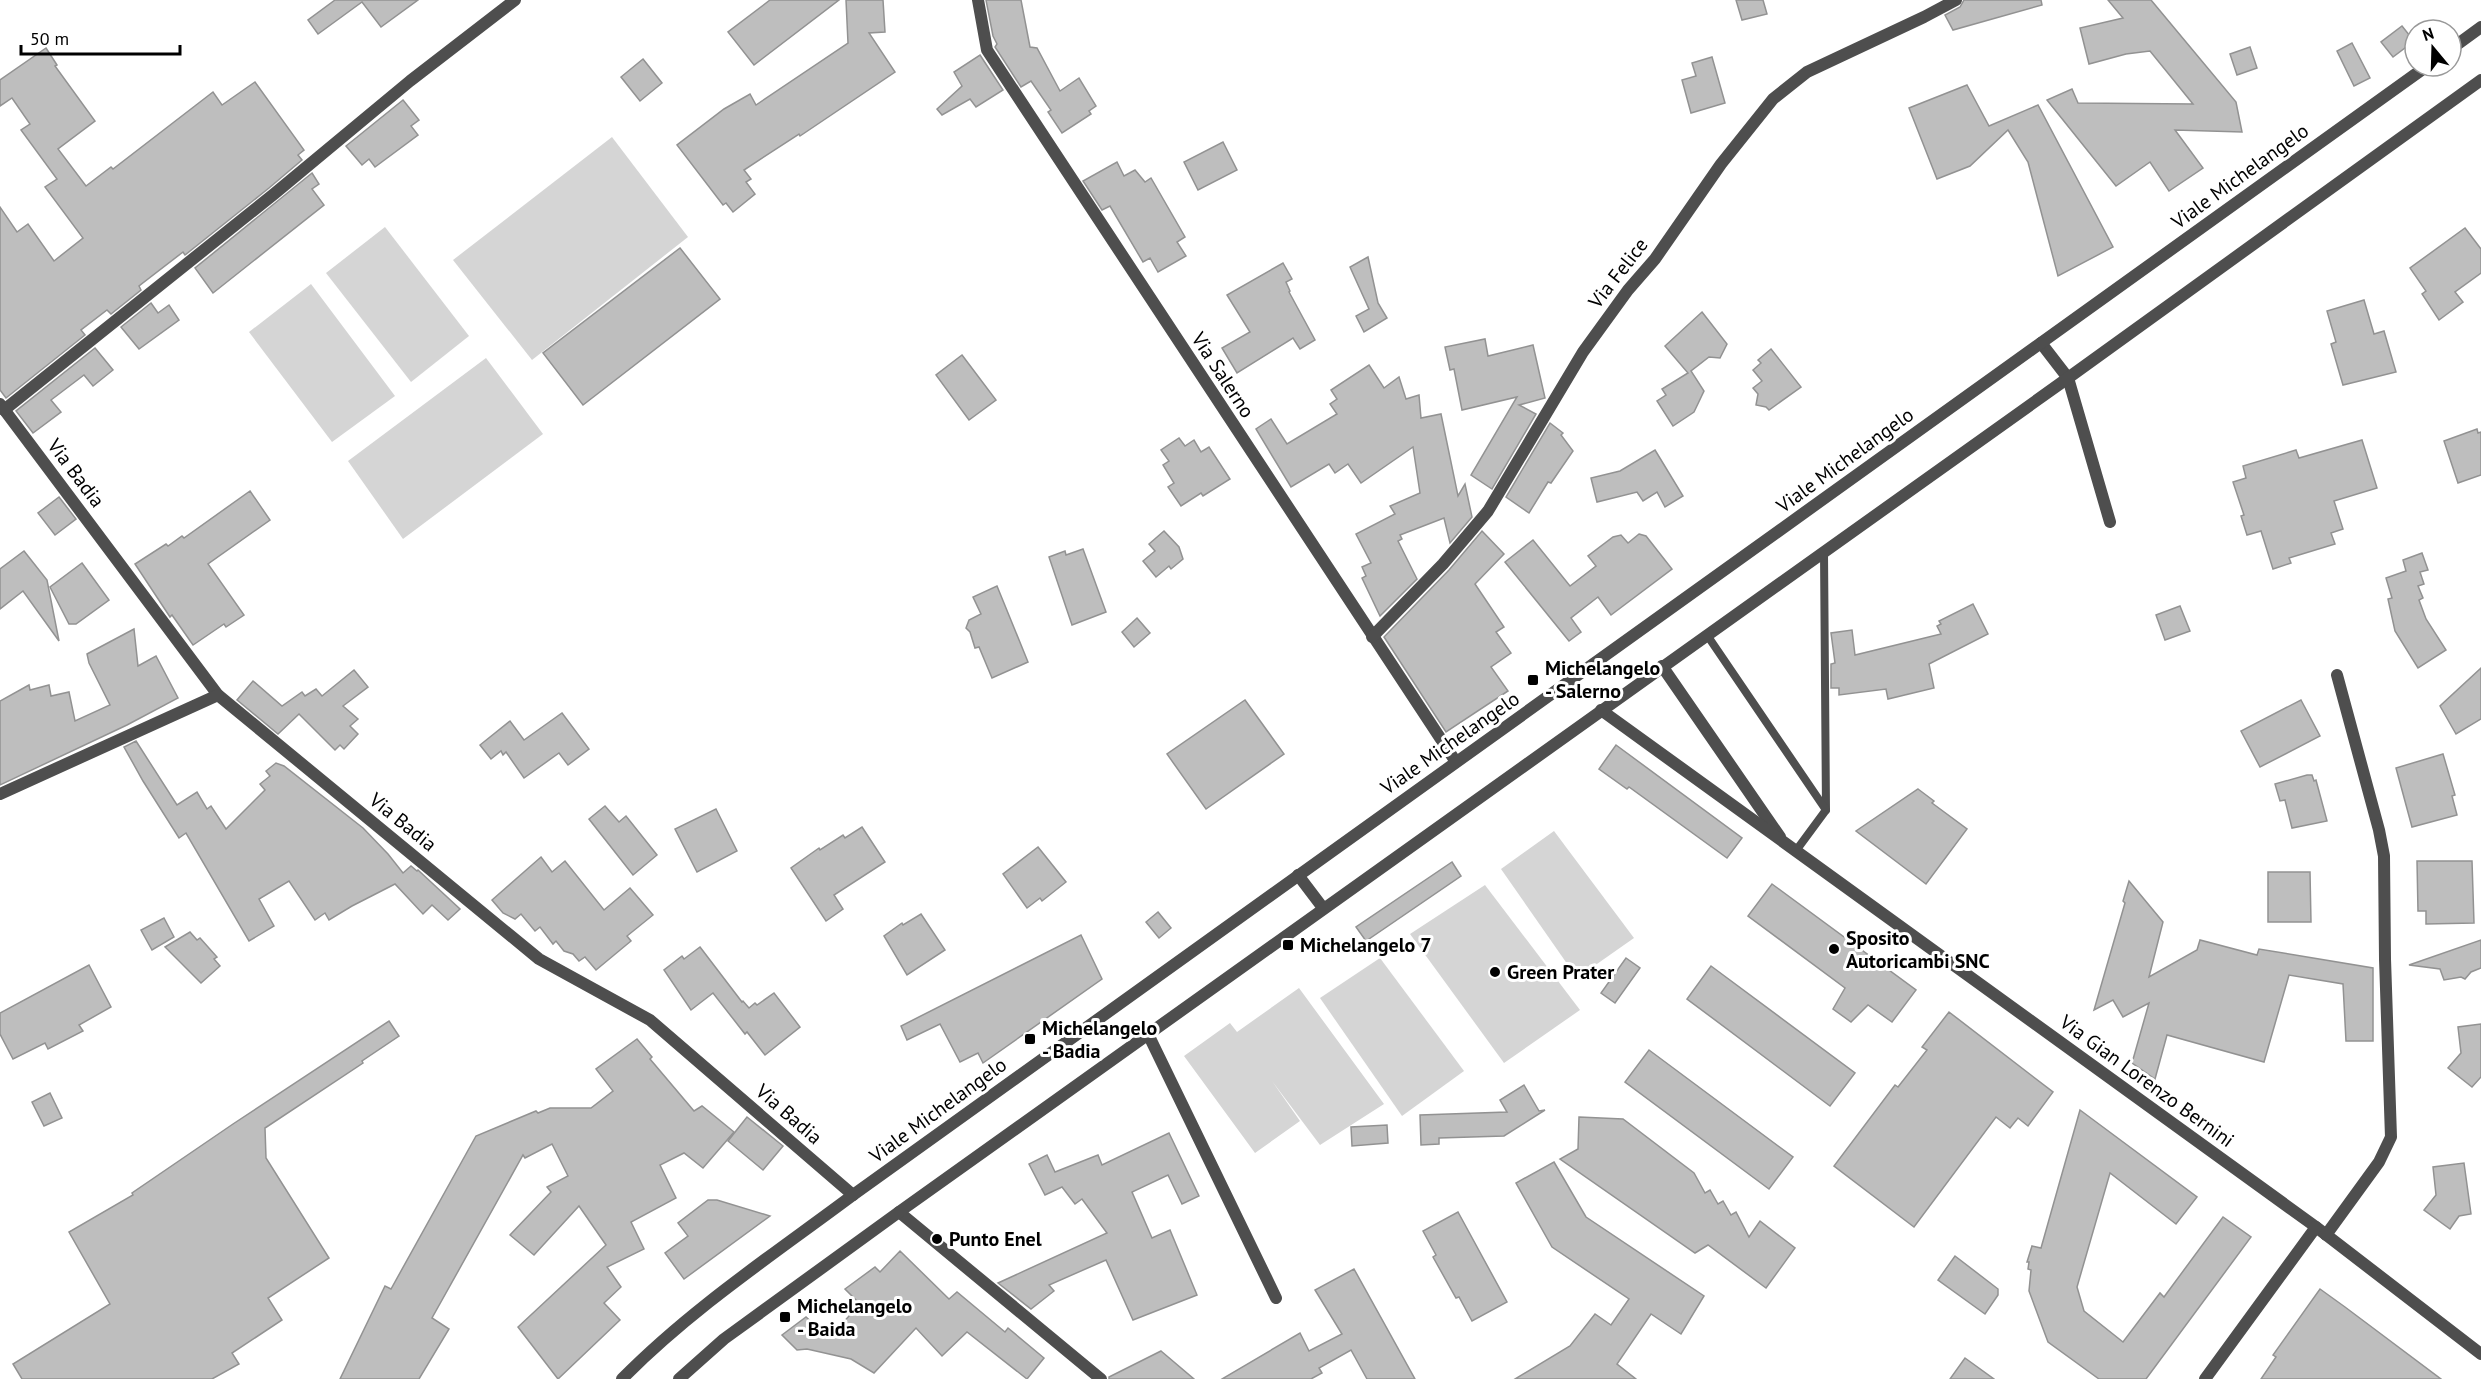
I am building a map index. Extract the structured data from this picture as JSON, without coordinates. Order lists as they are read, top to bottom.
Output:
{
  "streets": {
    "street": [
      "Viale Michelangelo",
      "Via Felice",
      "Via Salerno",
      "Via Badia",
      "Via Gian Lorenzo Bernini"
    ]
  },
  "crossings": [
    ["Viale Michelangelo", "Via Salerno"],
    ["Viale Michelangelo", "Via Badia"],
    ["Via Felice", "Via Salerno"]
  ],
  "places": {
    "transit": [
      "Michelangelo - Salerno",
      "Michelangelo 7",
      "Michelangelo - Badia",
      "Michelangelo - Baida"
    ],
    "other": ["Sposito Autoricambi SNC", "Green Prater", "Punto Enel"]
  },
  "scale_bar": "50 m",
  "north": "top"
}
